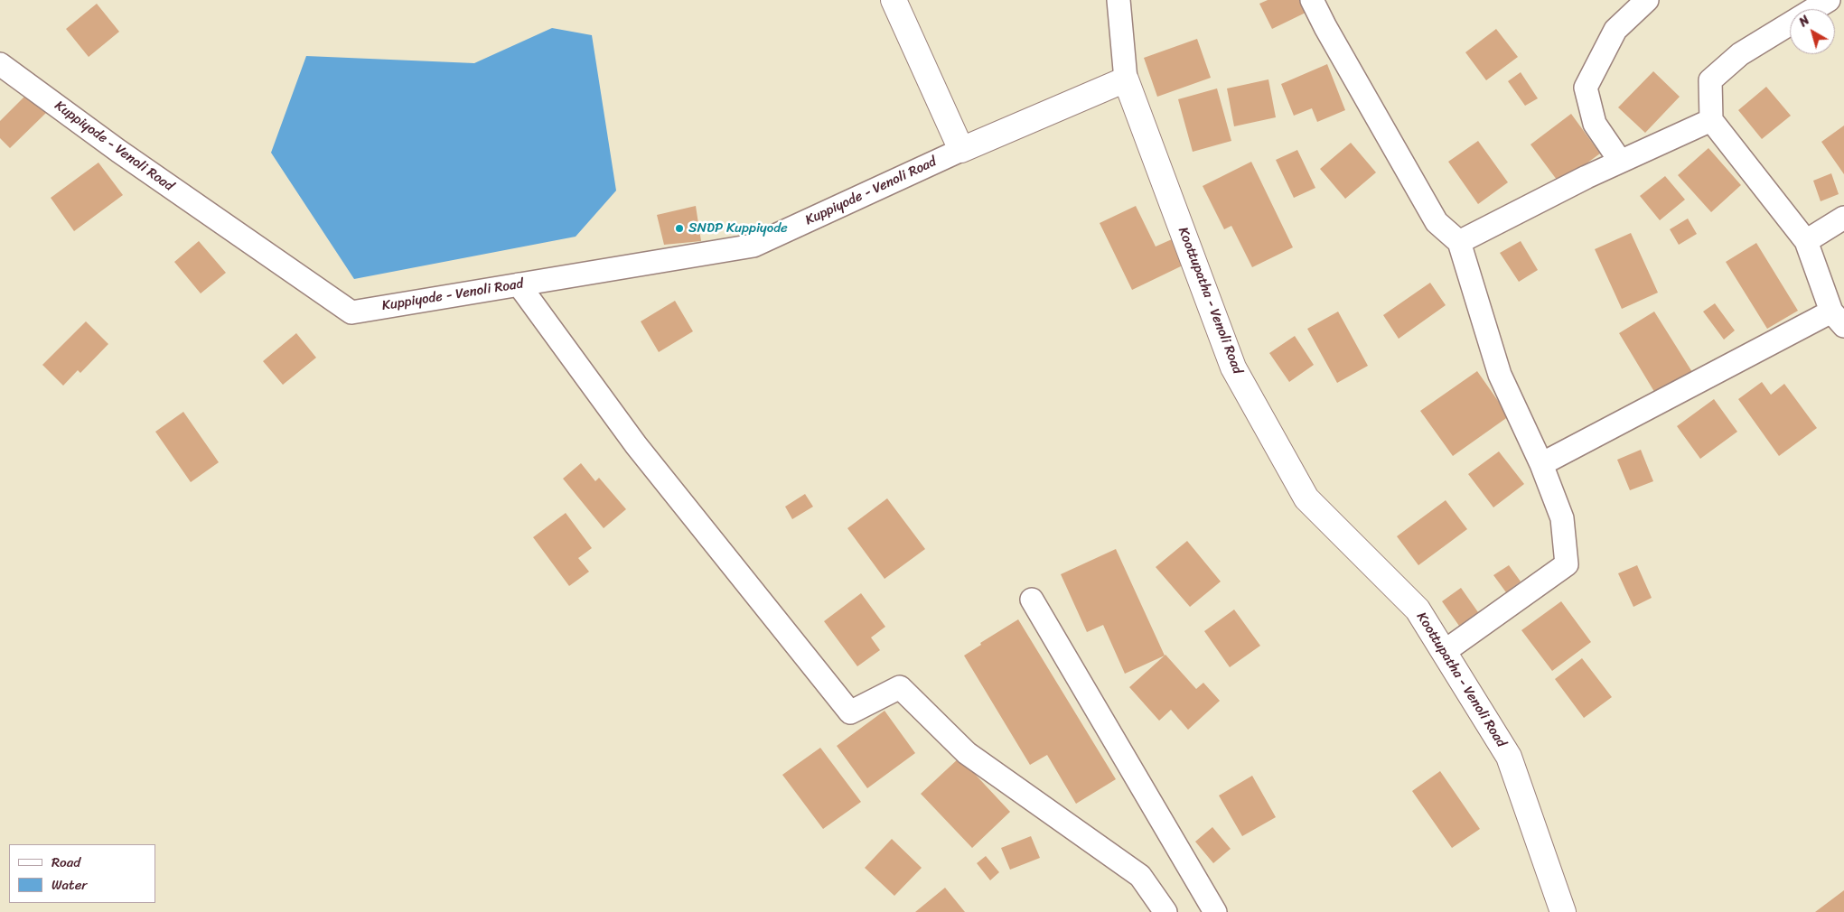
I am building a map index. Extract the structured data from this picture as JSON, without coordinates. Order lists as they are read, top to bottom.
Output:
{
  "streets": {
    "street": ["Kuppiyode - Venoli Road", "Koottupatha - Venoli Road"]
  },
  "places": ["SNDP Kuppiyode"],
  "legend": ["Road", "Water"],
  "north": "top left"
}
